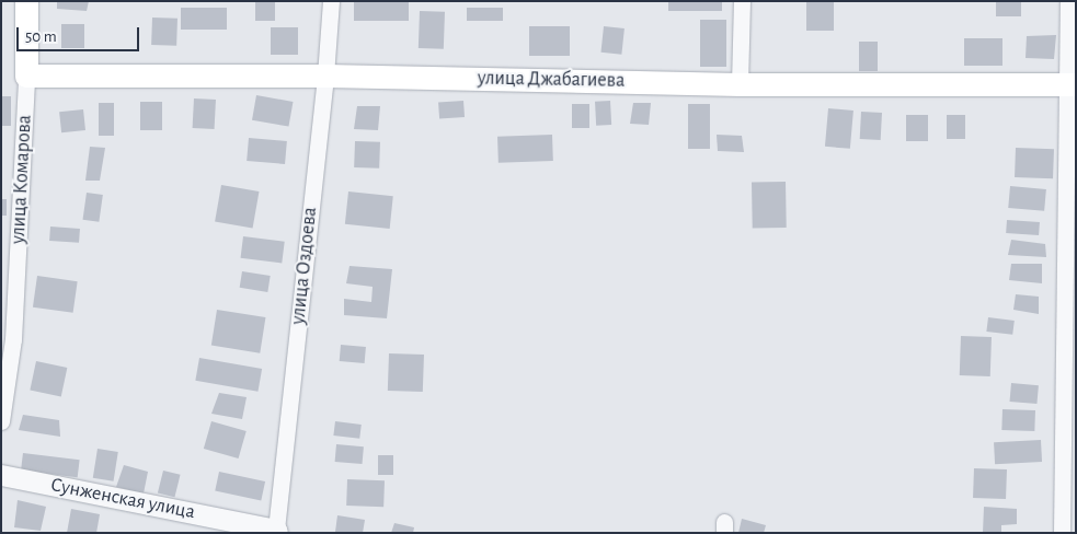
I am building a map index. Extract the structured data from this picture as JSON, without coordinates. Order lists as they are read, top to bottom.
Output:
{
  "streets": {
    "main road": ["улица Джабагиева", "улица Комарова"],
    "street": ["улица Оздоева", "Сунженская улица"]
  },
  "crossings": [
    ["улица Джабагиева", "улица Комарова"],
    ["улица Джабагиева", "улица Оздоева"],
    ["улица Оздоева", "Сунженская улица"]
  ],
  "scale_bar": "50 m"
}
